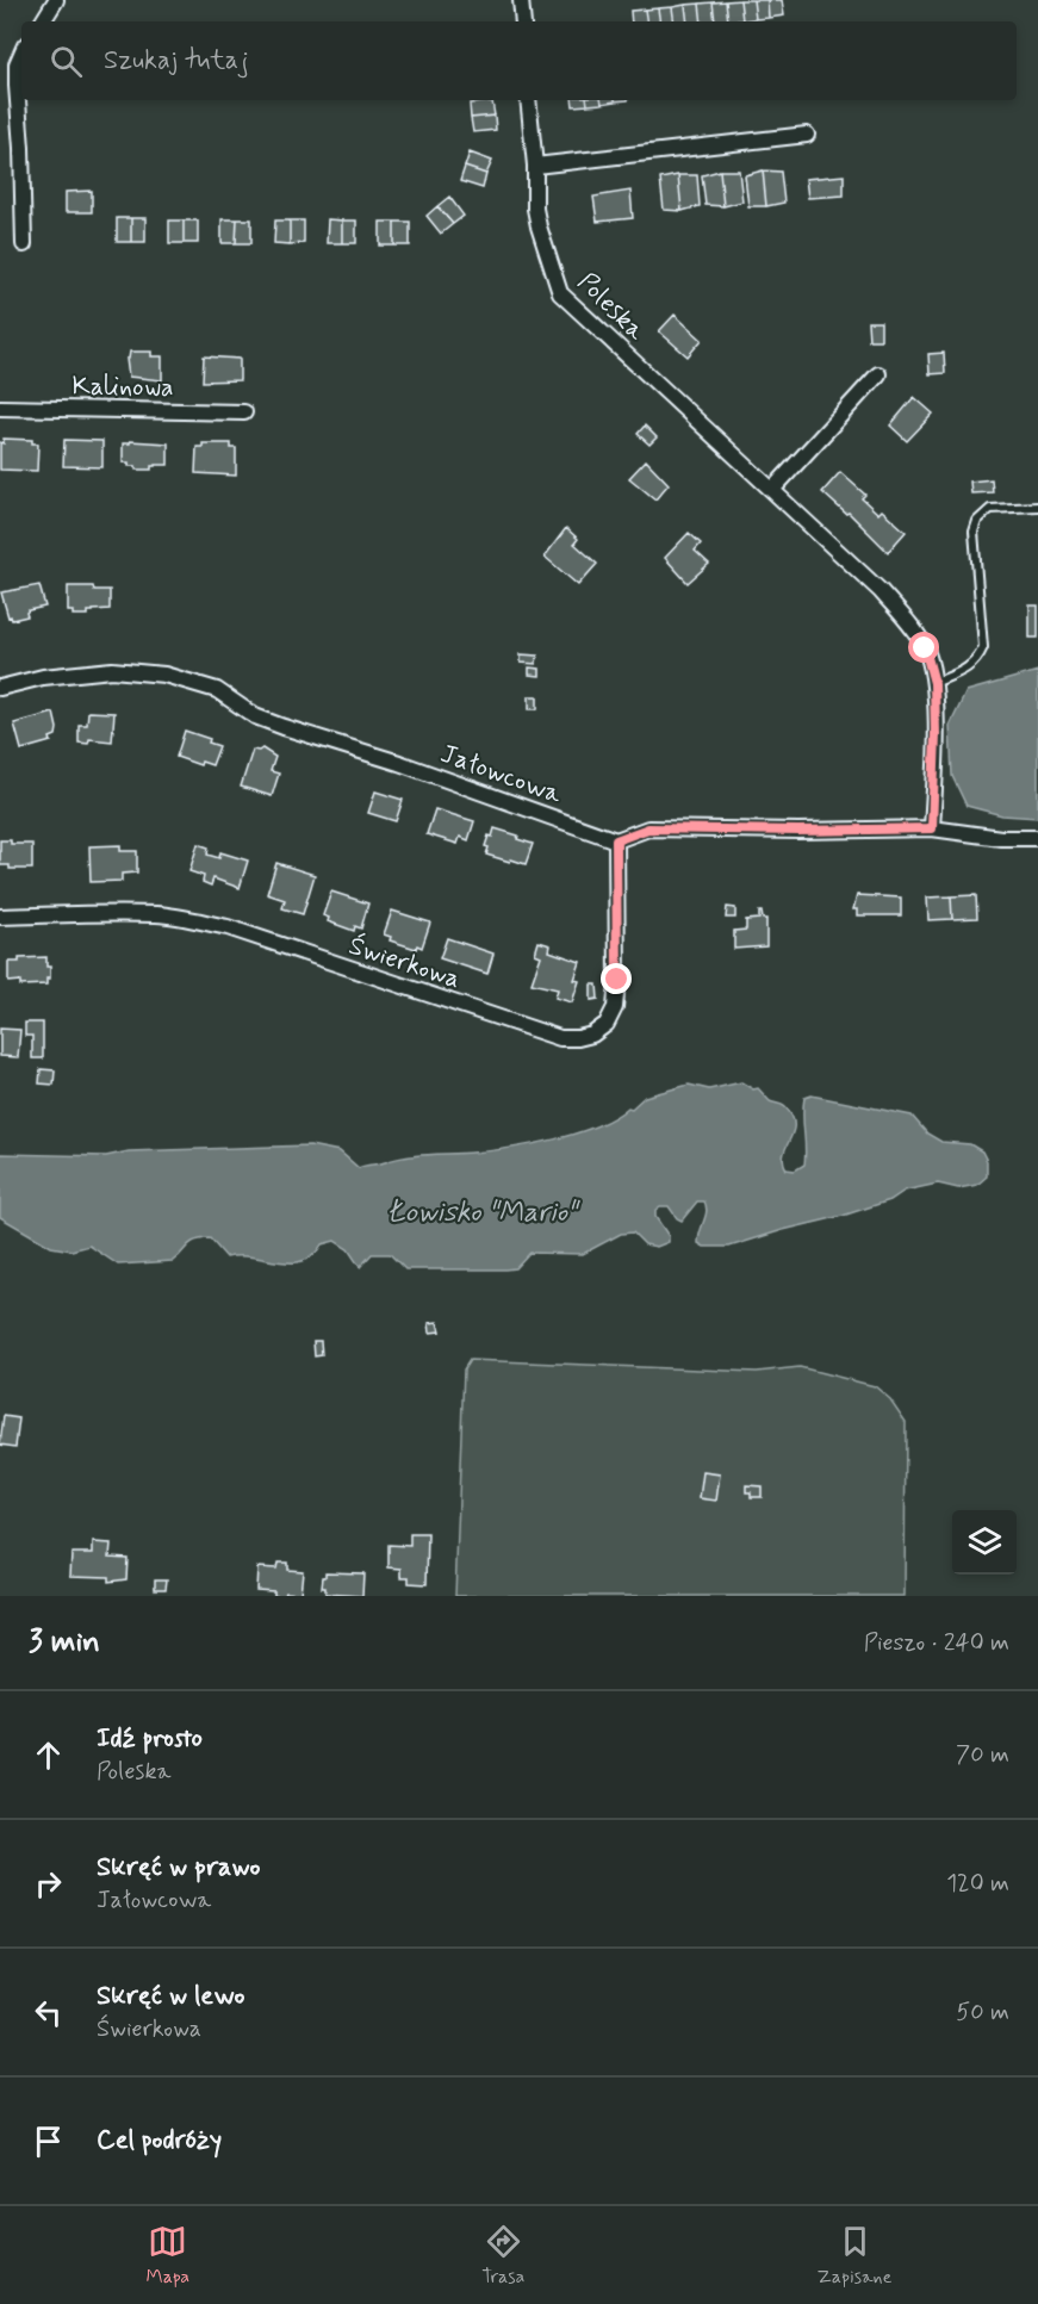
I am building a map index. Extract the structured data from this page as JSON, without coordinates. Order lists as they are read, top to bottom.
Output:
{
  "streets": {
    "street": [
      "Poleska",
      "Kalinowa",
      "Jałowcowa",
      "Świerkowa"
    ]
  },
  "crossings": [
    ["Jałowcowa", "Świerkowa"]
  ],
  "water": ["Łowisko \"Mario\""],
  "page": {
    "search": "Szukaj tutaj",
    "heading": ["3 min", "Pieszo · 240 m"],
    "list": [
      ["Idź prosto", "Poleska", "70 m"],
      ["Skręć w prawo", "Jałowcowa", "120 m"],
      ["Skręć w lewo", "Świerkowa", "50 m"],
      "Cel podróży"
    ],
    "nav": ["Mapa", "Trasa", "Zapisane"]
  }
}
